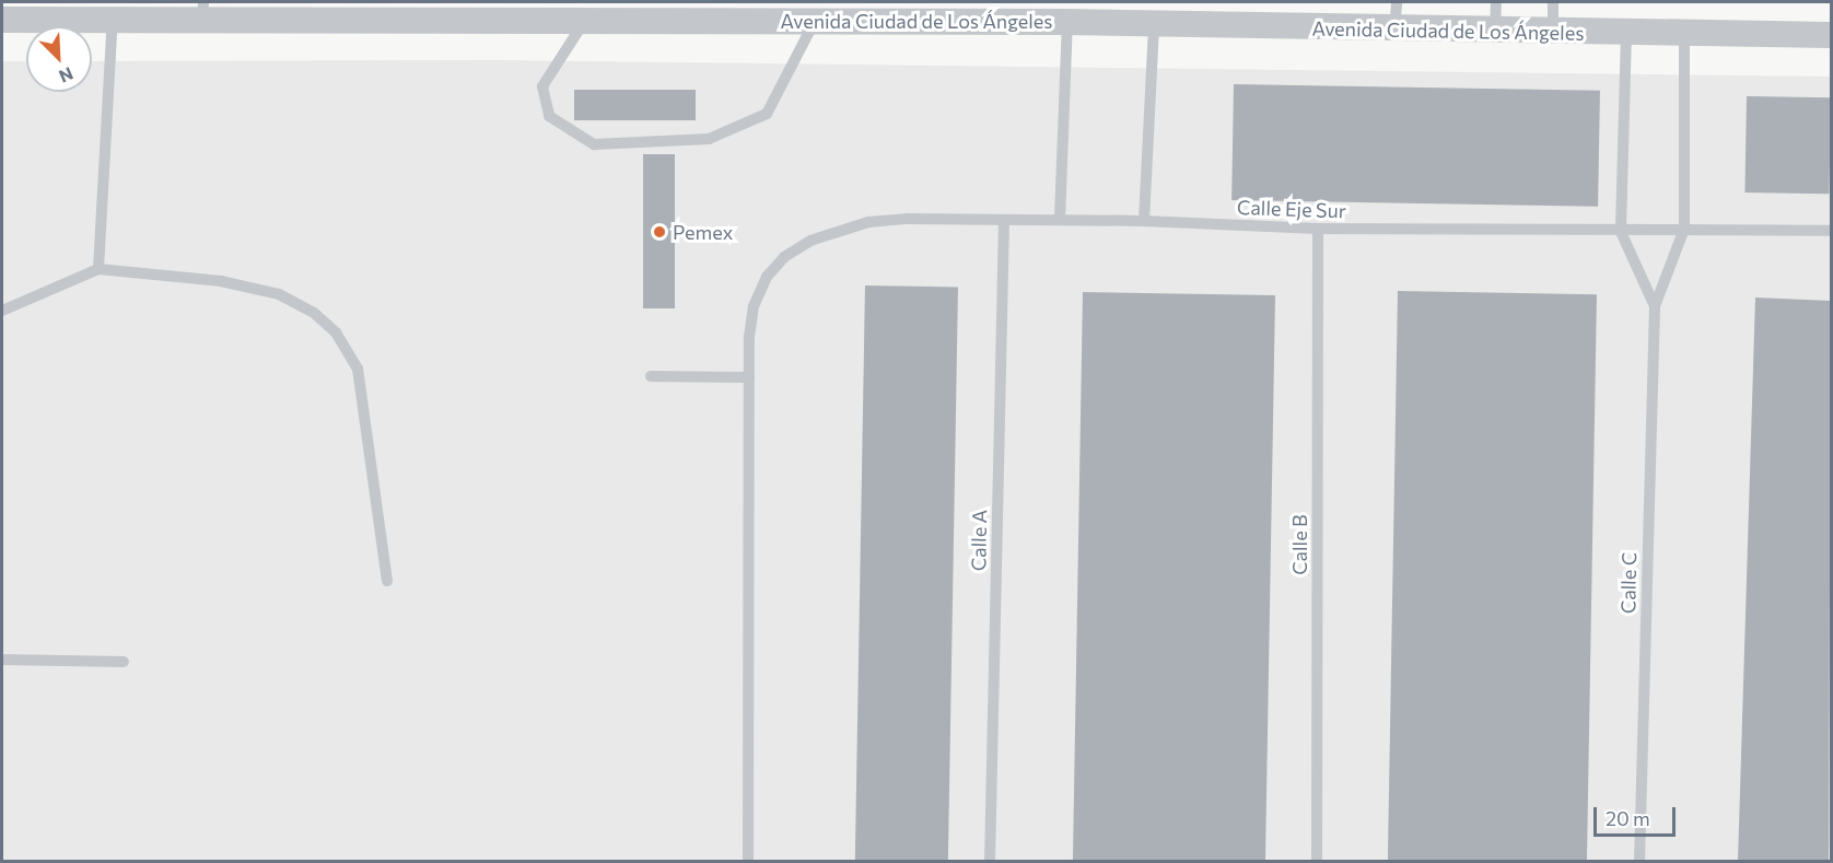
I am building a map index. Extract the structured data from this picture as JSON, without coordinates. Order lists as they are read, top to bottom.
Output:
{
  "streets": {
    "street": ["Avenida Ciudad de Los Ángeles"],
    "lane": [
      "Calle Eje Sur",
      "Calle A",
      "Calle B",
      "Calle C"
    ]
  },
  "crossings": [
    ["Avenida Ciudad de Los Ángeles", "Calle C"],
    ["Calle Eje Sur", "Calle A"],
    ["Calle Eje Sur", "Calle B"],
    ["Calle Eje Sur", "Calle C"]
  ],
  "places": ["Pemex"],
  "scale_bar": "20 m",
  "north": "bottom right"
}
